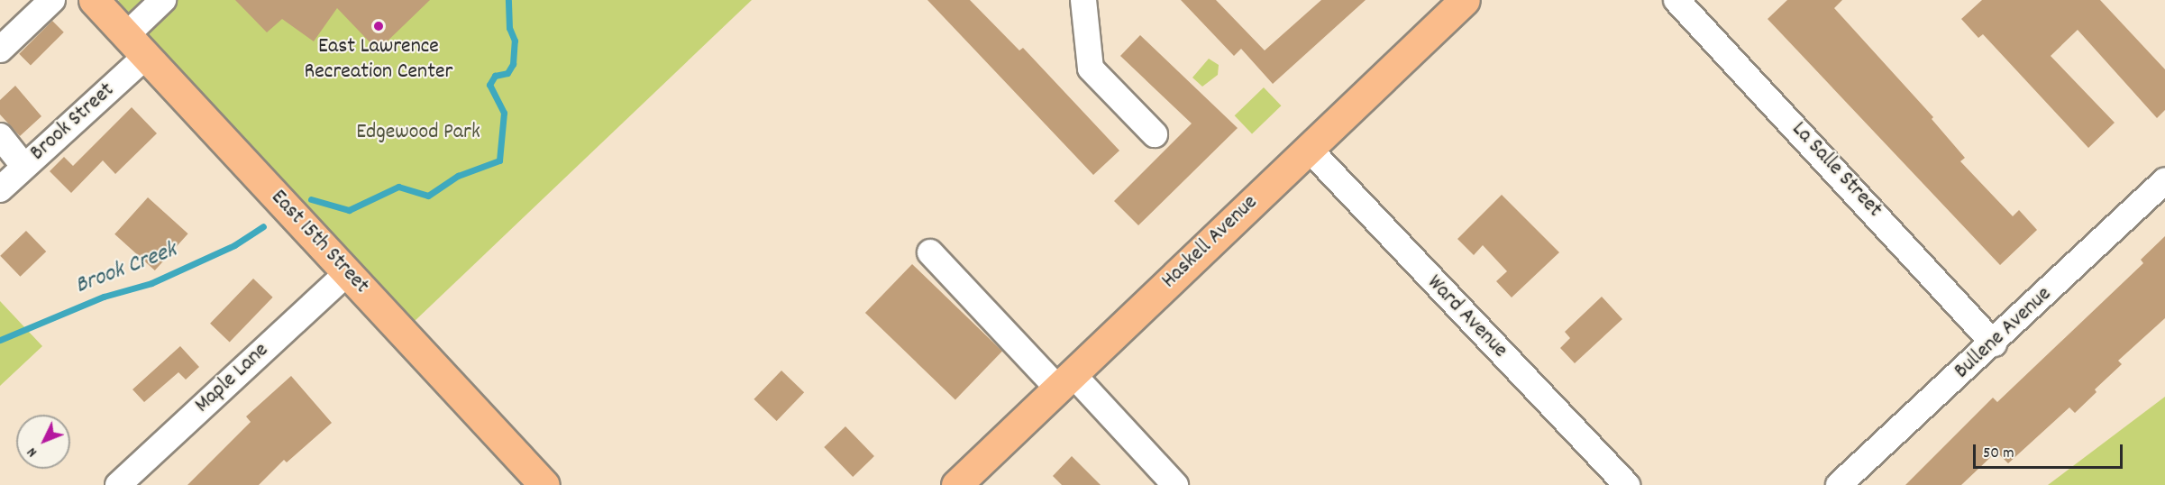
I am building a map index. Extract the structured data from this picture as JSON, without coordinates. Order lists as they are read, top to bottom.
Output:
{
  "streets": {
    "main road": ["East 15th Street", "Haskell Avenue"],
    "street": [
      "Brook Street",
      "La Salle Street",
      "Ward Avenue",
      "Bullene Avenue",
      "Maple Lane"
    ]
  },
  "crossings": [
    ["Brook Street", "East 15th Street"],
    ["La Salle Street", "Bullene Avenue"],
    ["East 15th Street", "Maple Lane"],
    ["Haskell Avenue", "Ward Avenue"]
  ],
  "water": ["Brook Creek"],
  "parks": ["Edgewood Park"],
  "places": ["East Lawrence Recreation Center"],
  "scale_bar": "50 m",
  "north": "bottom left"
}
